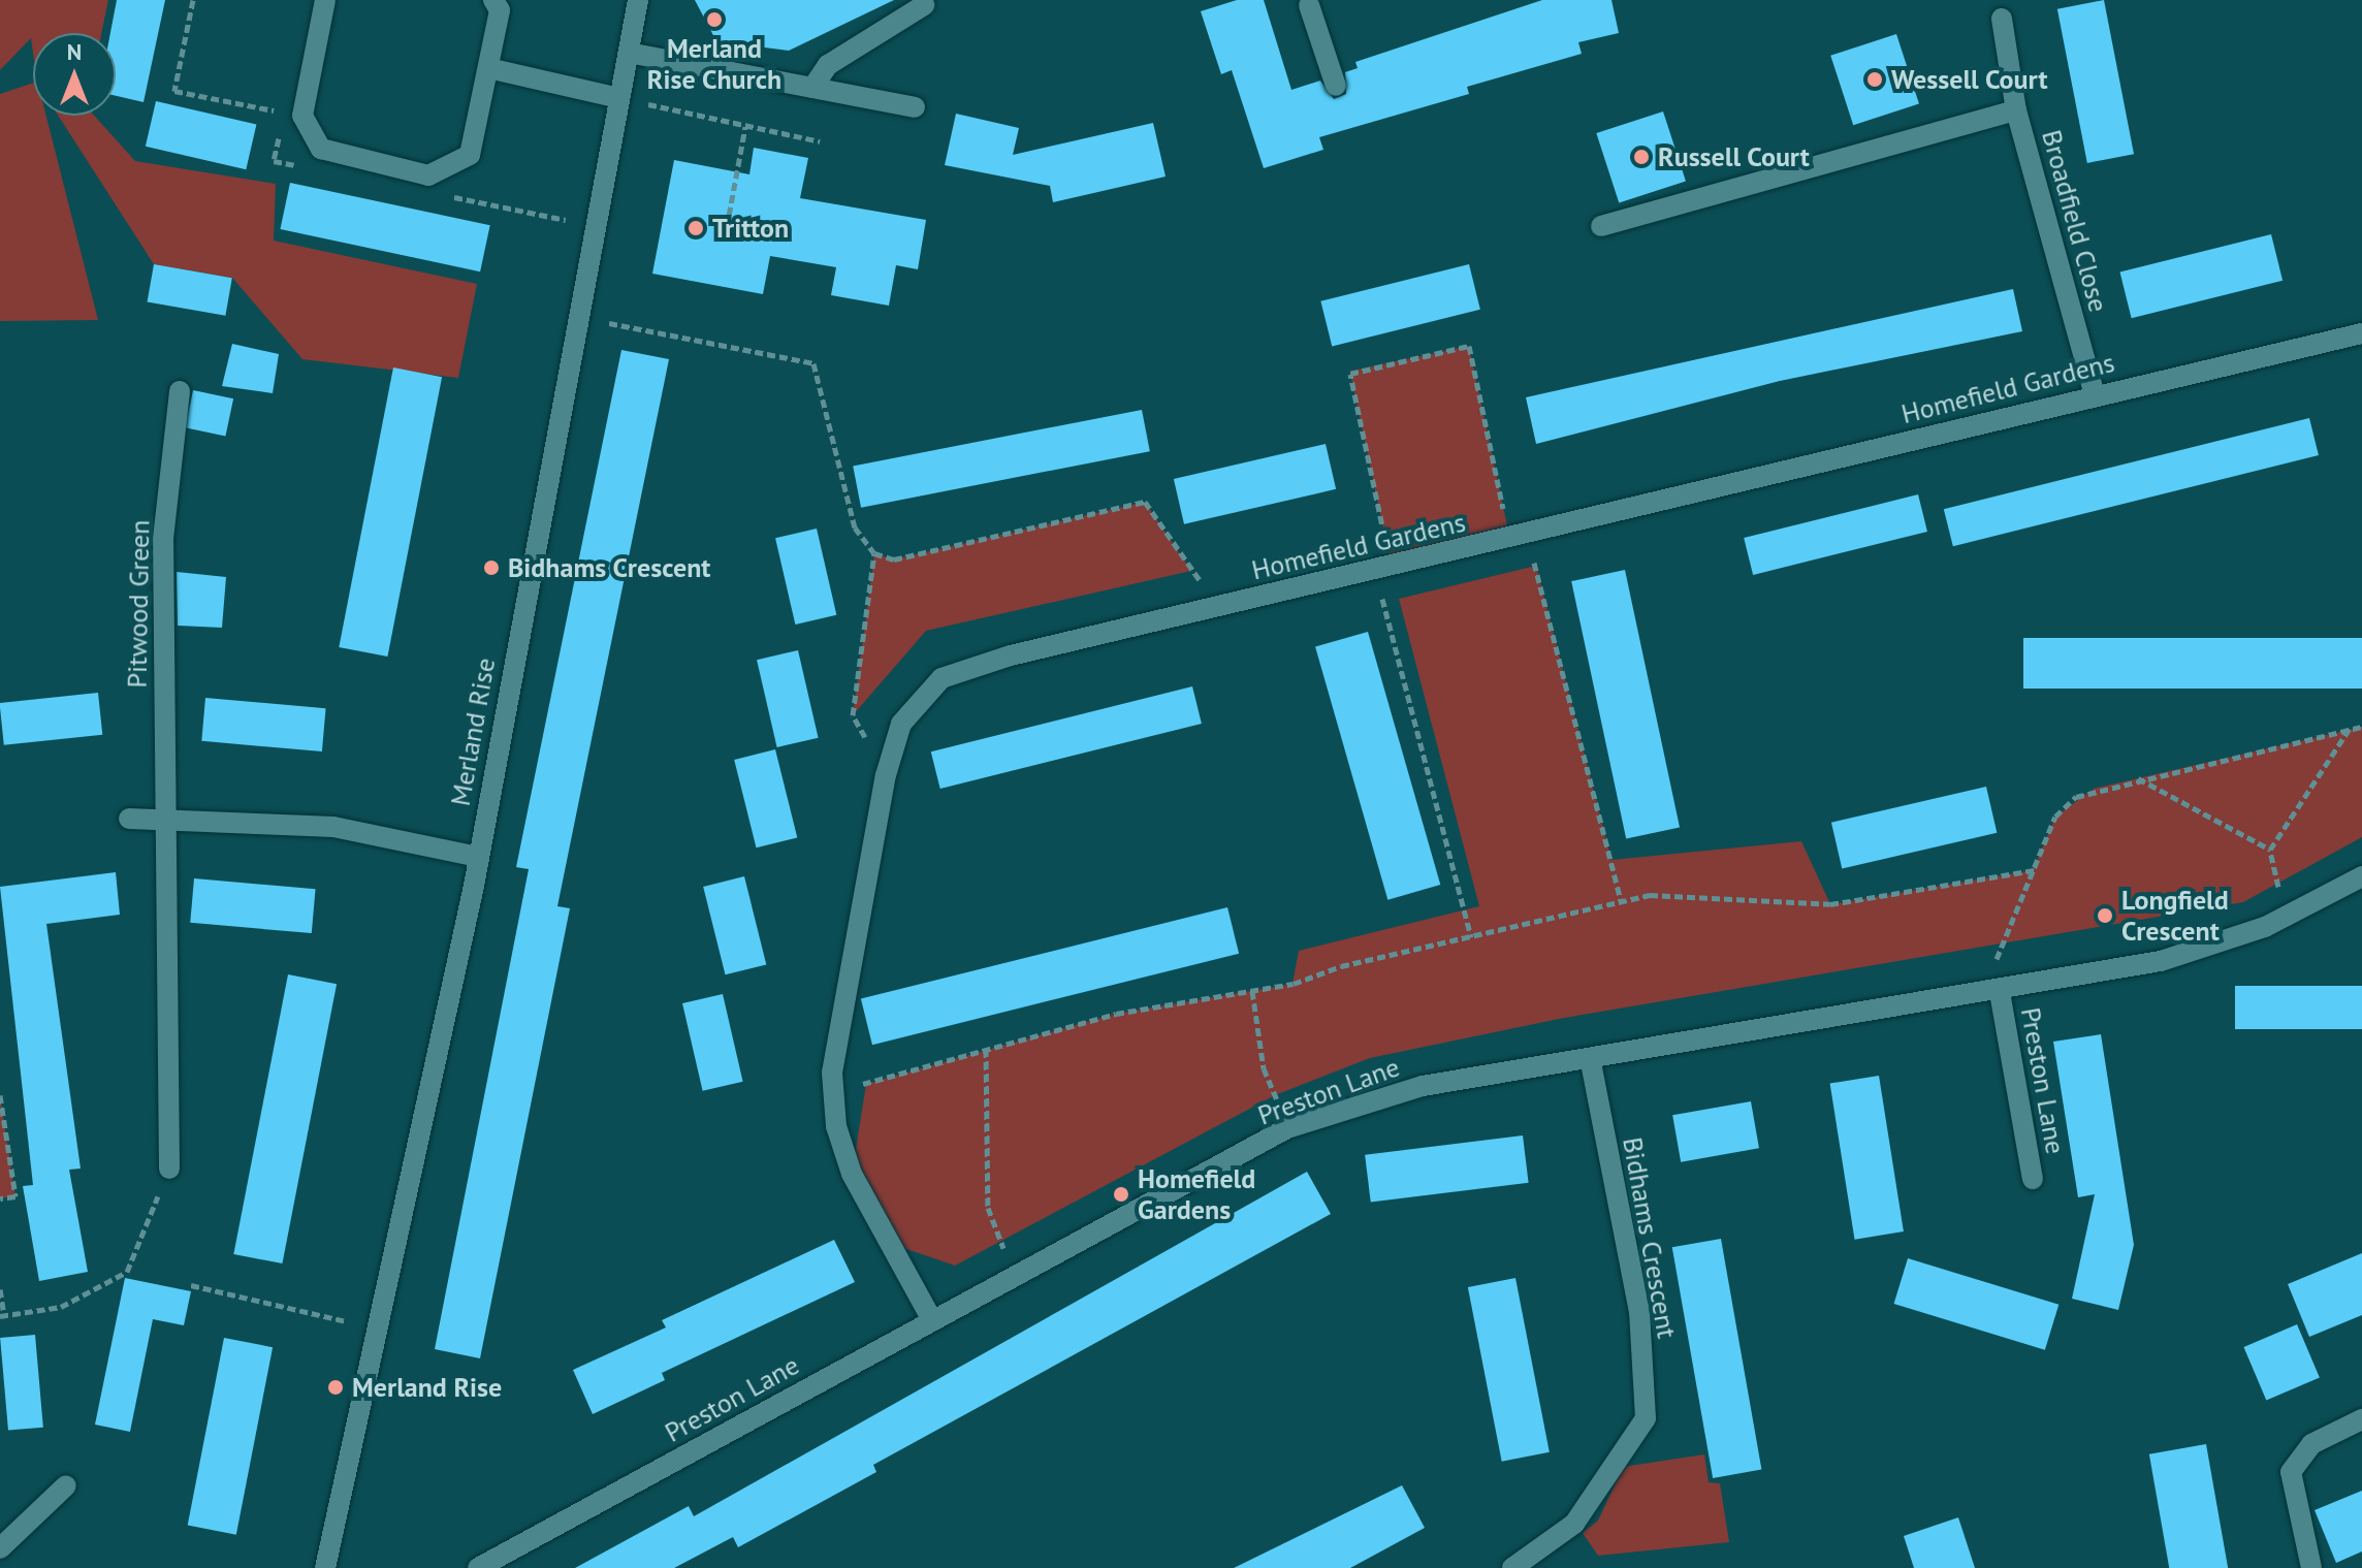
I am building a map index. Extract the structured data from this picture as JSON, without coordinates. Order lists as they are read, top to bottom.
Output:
{
  "streets": {
    "street": [
      "Broadfield Close",
      "Homefield Gardens",
      "Pitwood Green",
      "Merland Rise",
      "Preston Lane",
      "Bidhams Crescent"
    ]
  },
  "crossings": [
    ["Broadfield Close", "Homefield Gardens"],
    ["Homefield Gardens", "Preston Lane"],
    ["Preston Lane", "Bidhams Crescent"]
  ],
  "places": [
    "Merland Rise Church",
    "Wessell Court",
    "Russell Court",
    "Tritton",
    "Bidhams Crescent",
    "Longfield Crescent",
    "Homefield Gardens",
    "Merland Rise"
  ],
  "north": "top"
}
